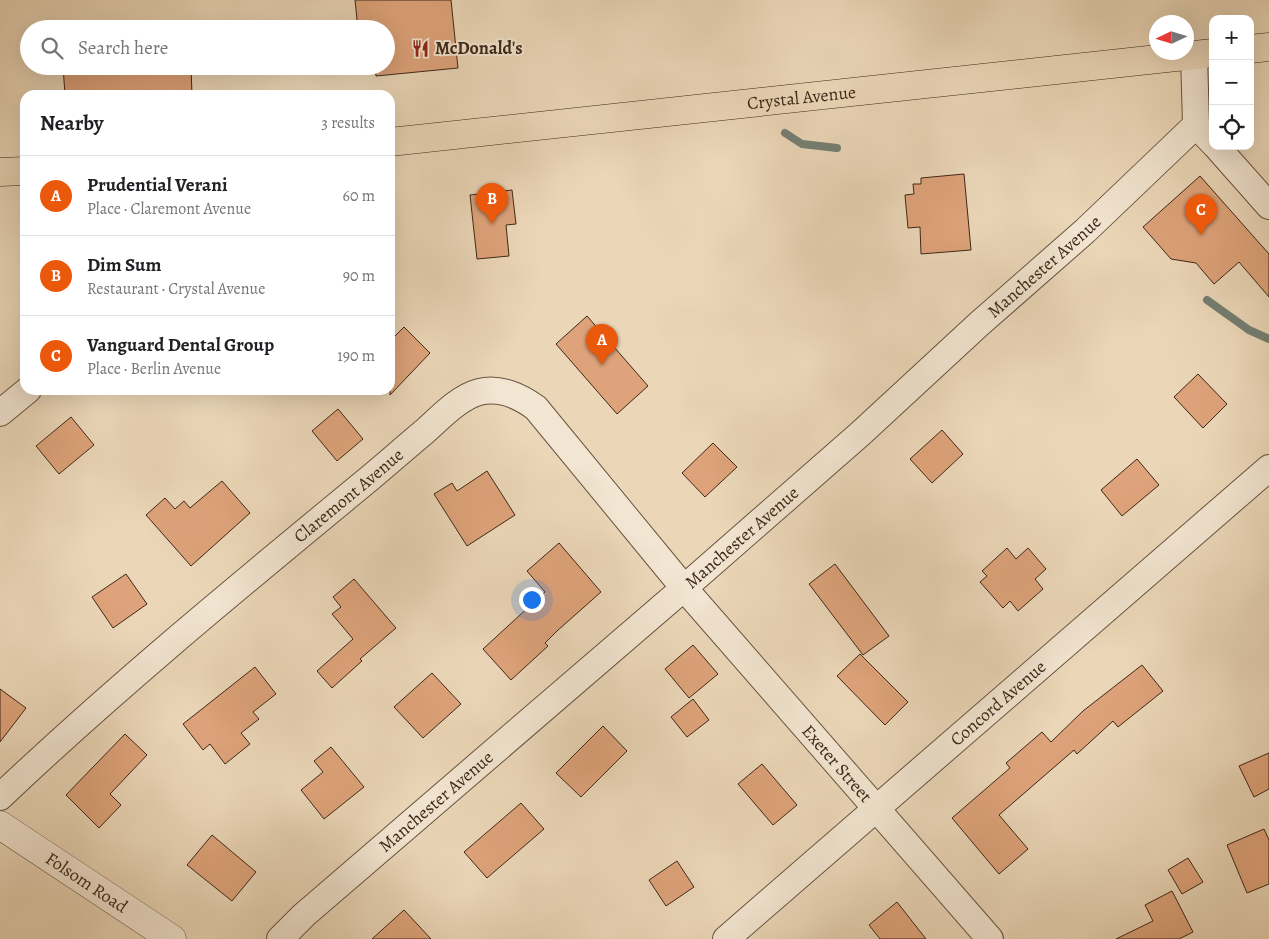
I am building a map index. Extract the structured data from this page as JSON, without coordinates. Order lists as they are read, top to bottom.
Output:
{
  "streets": {
    "main road": ["Crystal Avenue"],
    "street": [
      "Manchester Avenue",
      "Claremont Avenue",
      "Concord Avenue",
      "Exeter Street",
      "Folsom Road"
    ]
  },
  "crossings": [
    ["Manchester Avenue", "Claremont Avenue"],
    ["Manchester Avenue", "Exeter Street"],
    ["Claremont Avenue", "Exeter Street"],
    ["Concord Avenue", "Exeter Street"]
  ],
  "places": {
    "restaurant": ["McDonald's"]
  },
  "north": "left",
  "page": {
    "map_buttons": ["+", "−"],
    "search": "Search here",
    "heading": ["Nearby", "3 results"],
    "list": [
      {
        "mark": "A",
        "name": "Prudential Verani",
        "note": "Place · Claremont Avenue",
        "value": "60 m"
      },
      {
        "mark": "B",
        "name": "Dim Sum",
        "note": "Restaurant · Crystal Avenue",
        "value": "90 m"
      },
      {
        "mark": "C",
        "name": "Vanguard Dental Group",
        "note": "Place · Berlin Avenue",
        "value": "190 m"
      }
    ],
    "pins": ["B", "C", "A"]
  }
}
